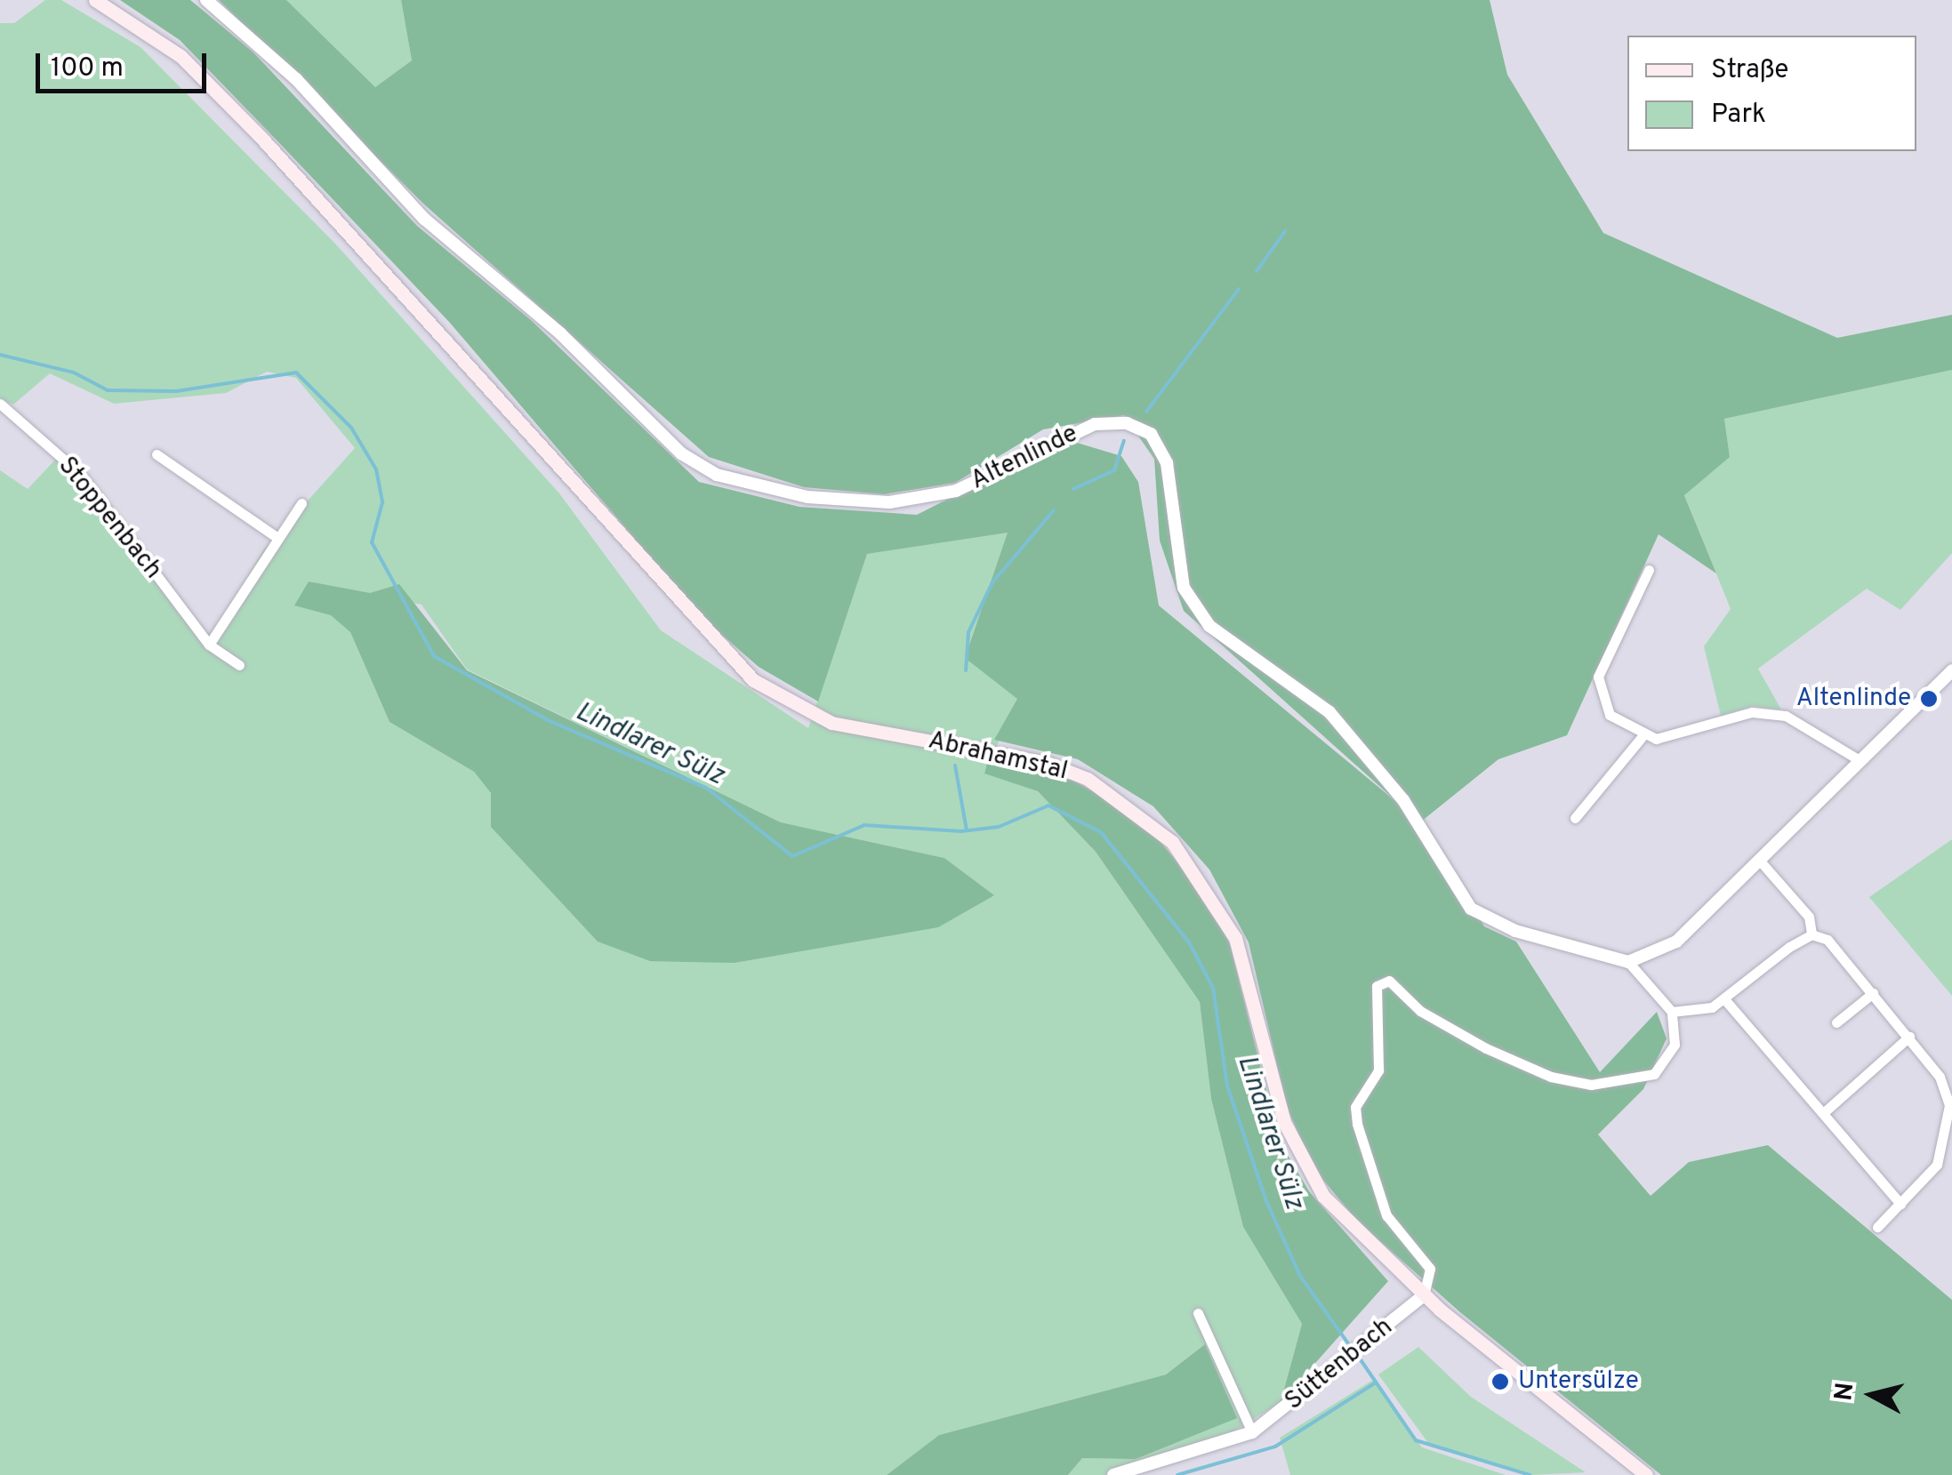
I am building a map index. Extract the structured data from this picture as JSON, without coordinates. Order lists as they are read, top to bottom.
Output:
{
  "streets": {
    "main road": ["Abrahamstal"],
    "street": ["Altenlinde", "Stoppenbach", "Süttenbach"]
  },
  "crossings": [
    ["Abrahamstal", "Süttenbach"]
  ],
  "water": ["Lindlarer Sülz"],
  "places": ["Altenlinde", "Untersülze"],
  "legend": ["Straße", "Park"],
  "scale_bar": "100 m",
  "north": "left"
}
